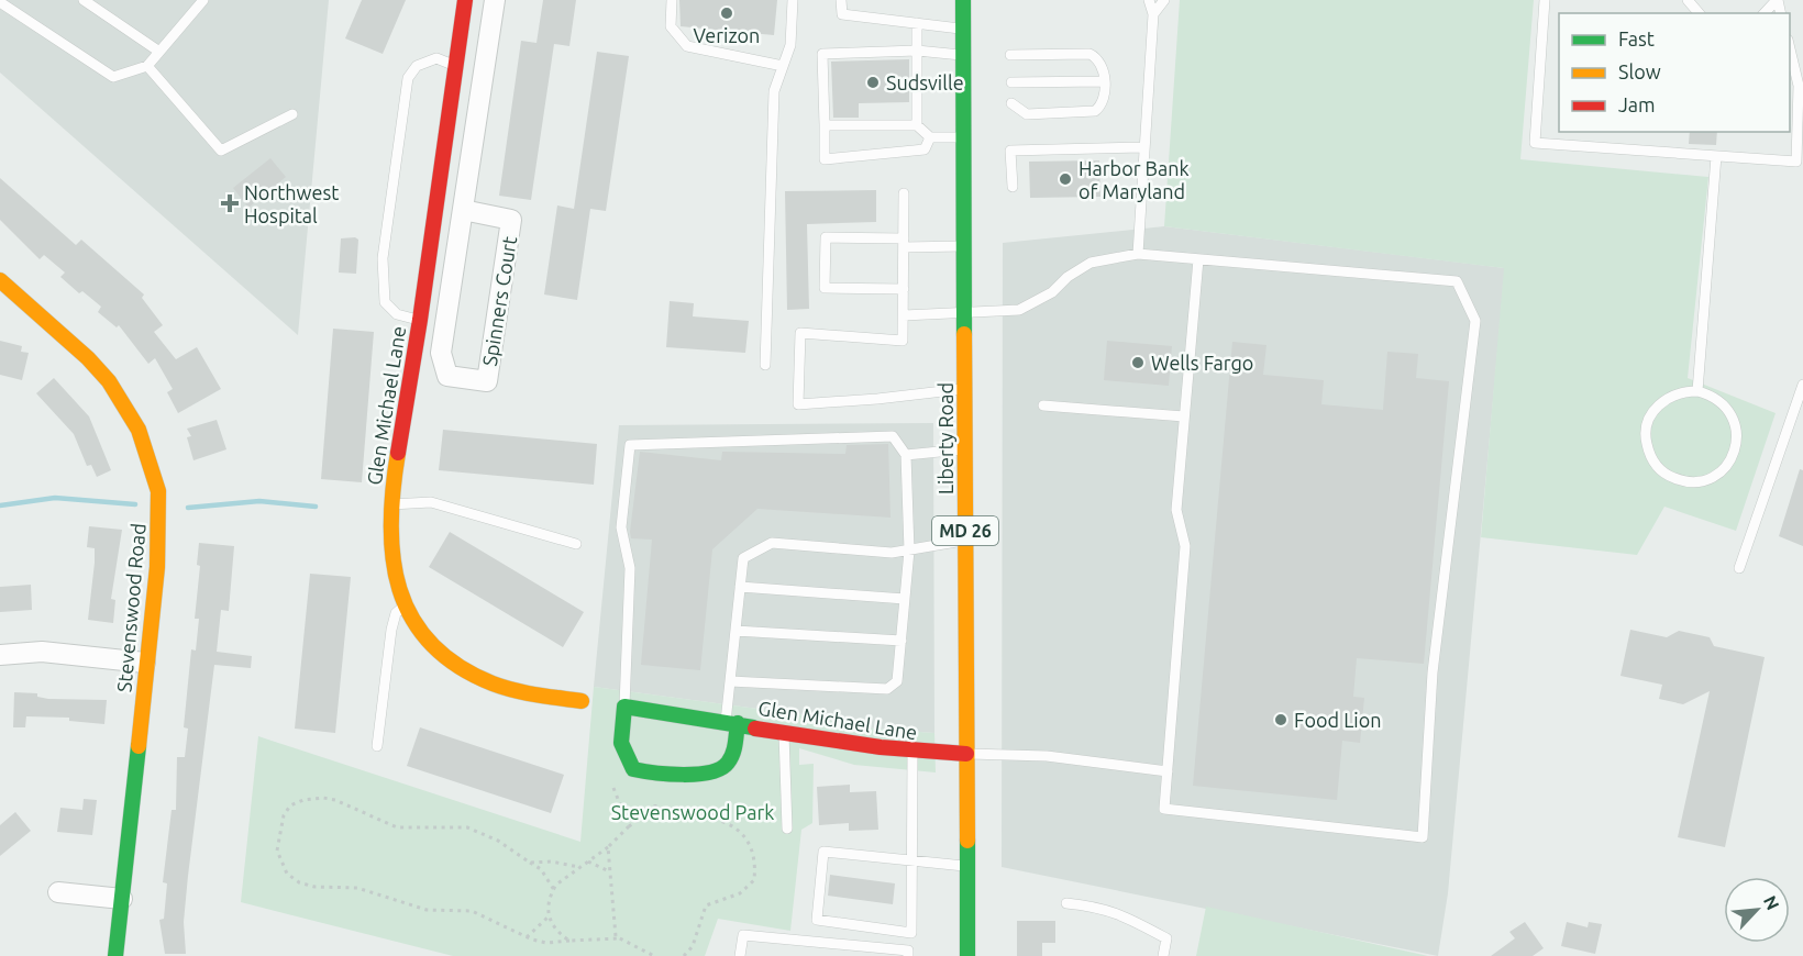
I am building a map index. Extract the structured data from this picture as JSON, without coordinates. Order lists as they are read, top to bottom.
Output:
{
  "streets": {
    "street": [
      "Spinners Court",
      "Glen Michael Lane",
      "Liberty Road",
      "MD 26",
      "Stevenswood Road"
    ]
  },
  "crossings": [
    ["Glen Michael Lane", "Liberty Road"]
  ],
  "parks": ["Stevenswood Park"],
  "places": {
    "other": [
      "Verizon",
      "Sudsville",
      "Harbor Bank of Maryland",
      "Wells Fargo",
      "Food Lion"
    ],
    "health": ["Northwest Hospital"]
  },
  "legend": ["Fast", "Slow", "Jam"],
  "north": "top right"
}
